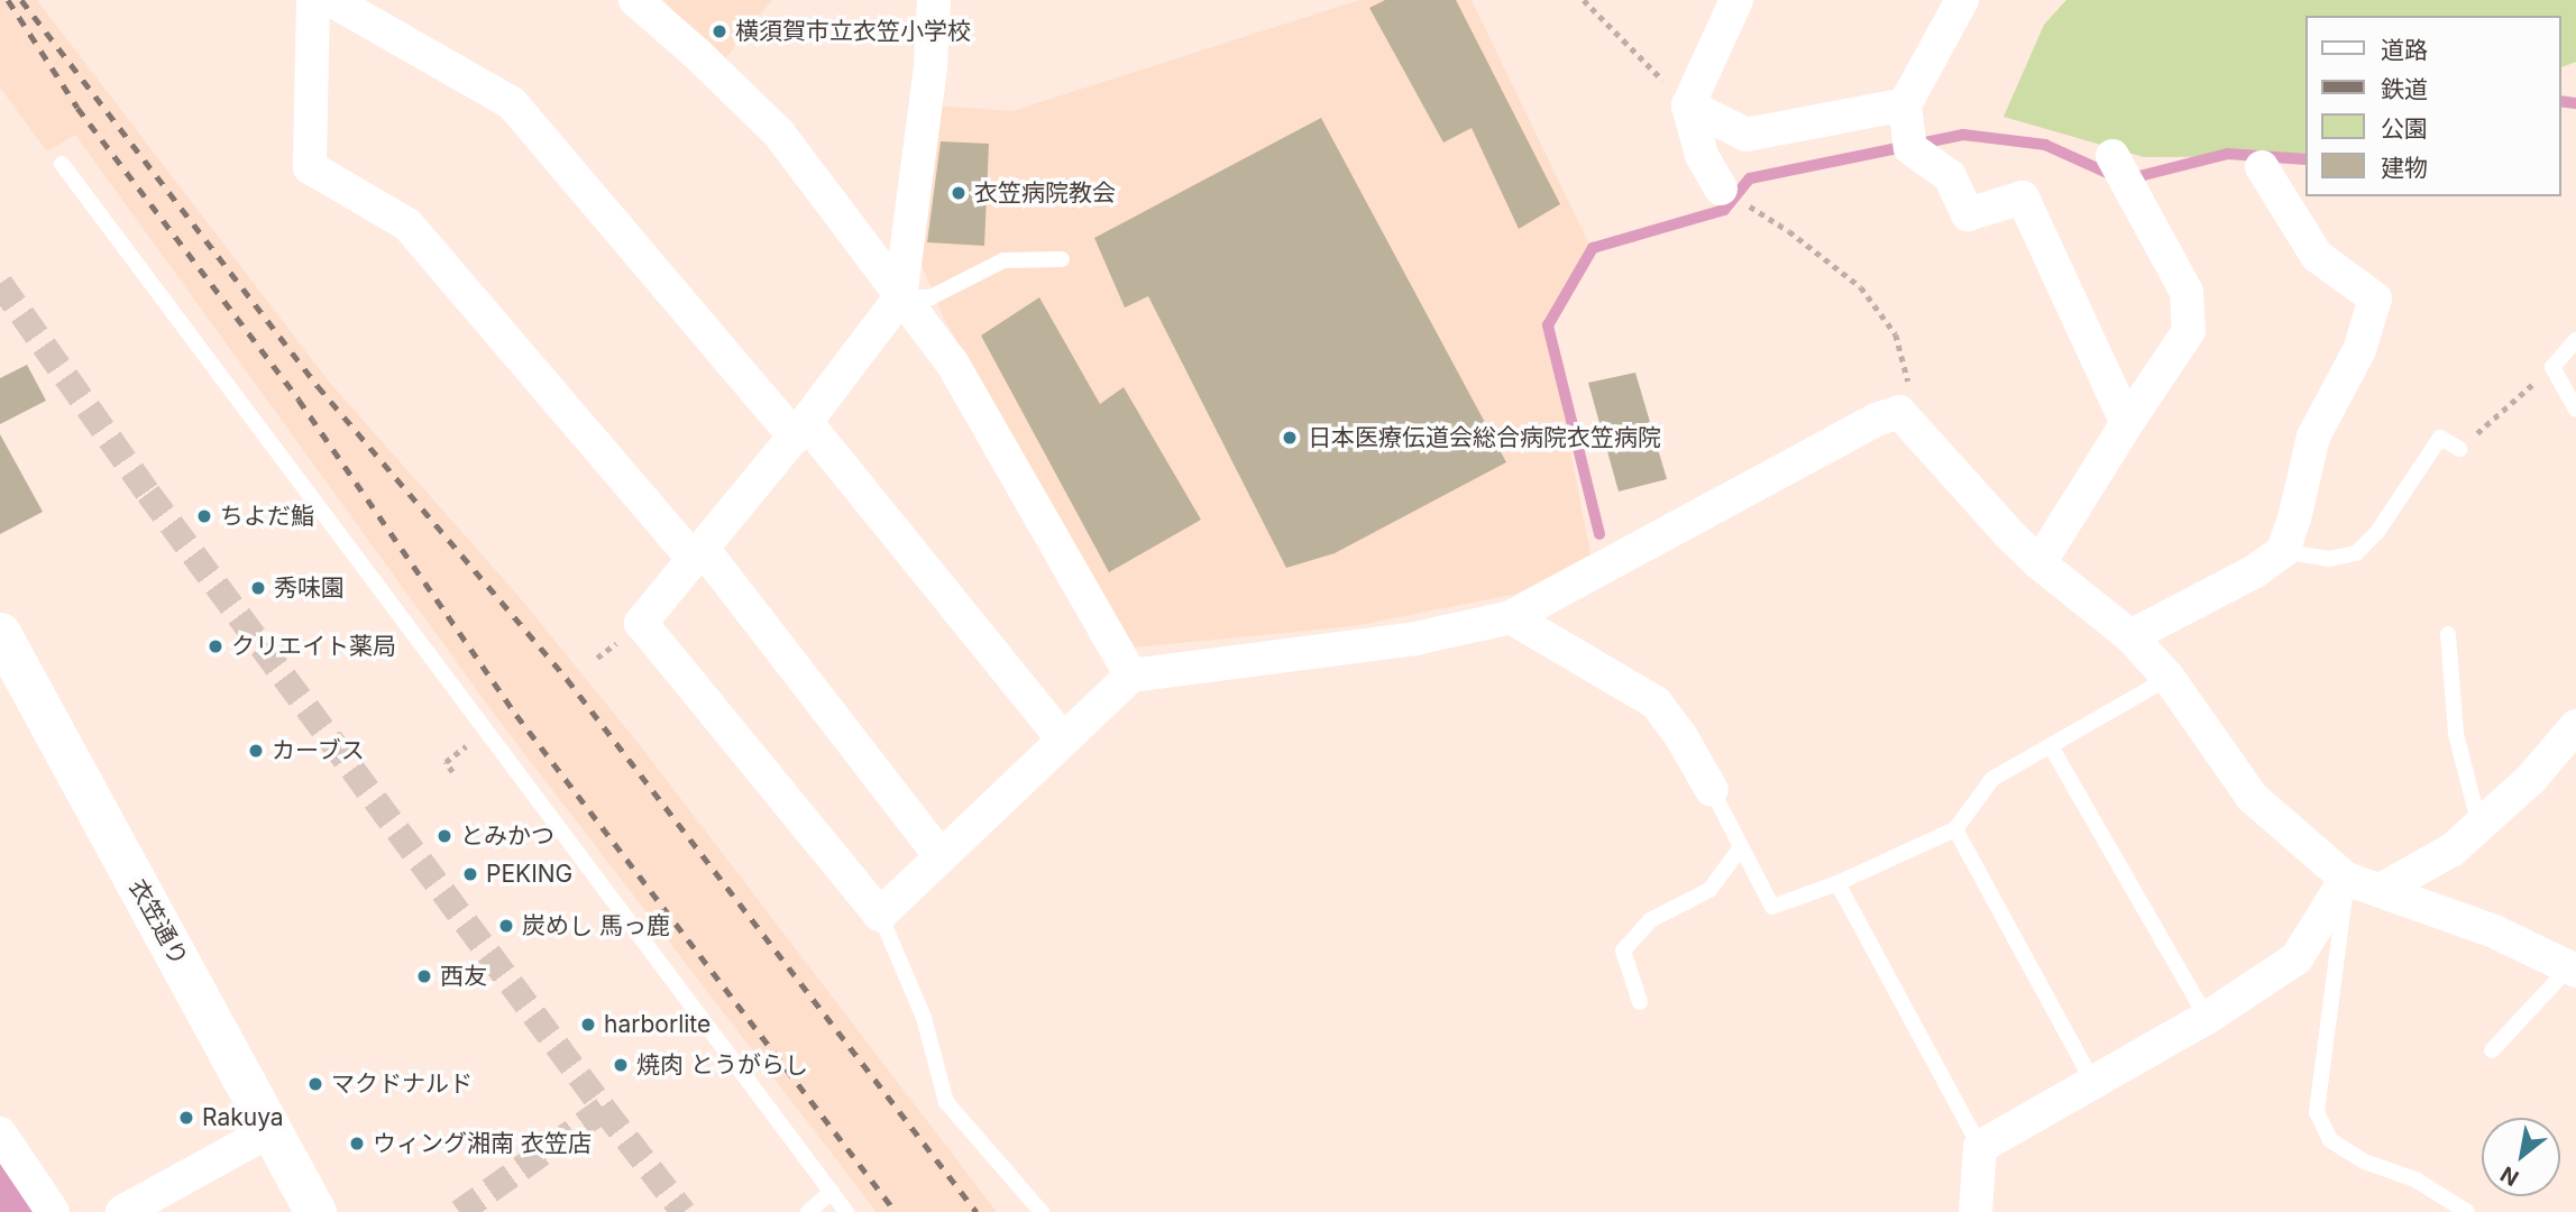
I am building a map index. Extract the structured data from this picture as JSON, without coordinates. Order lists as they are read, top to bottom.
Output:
{
  "streets": {
    "street": ["衣笠通り"]
  },
  "places": [
    "横須賀市立衣笠小学校",
    "衣笠病院教会",
    "日本医療伝道会総合病院衣笠病院",
    "ちよだ鮨",
    "秀味園",
    "クリエイト薬局",
    "カーブス",
    "とみかつ",
    "PEKING",
    "炭めし 馬っ鹿",
    "西友",
    "harborlite",
    "焼肉 とうがらし",
    "マクドナルド",
    "Rakuya",
    "ウィング湘南 衣笠店"
  ],
  "legend": [
    "道路",
    "鉄道",
    "公園",
    "建物"
  ],
  "north": "bottom left"
}
